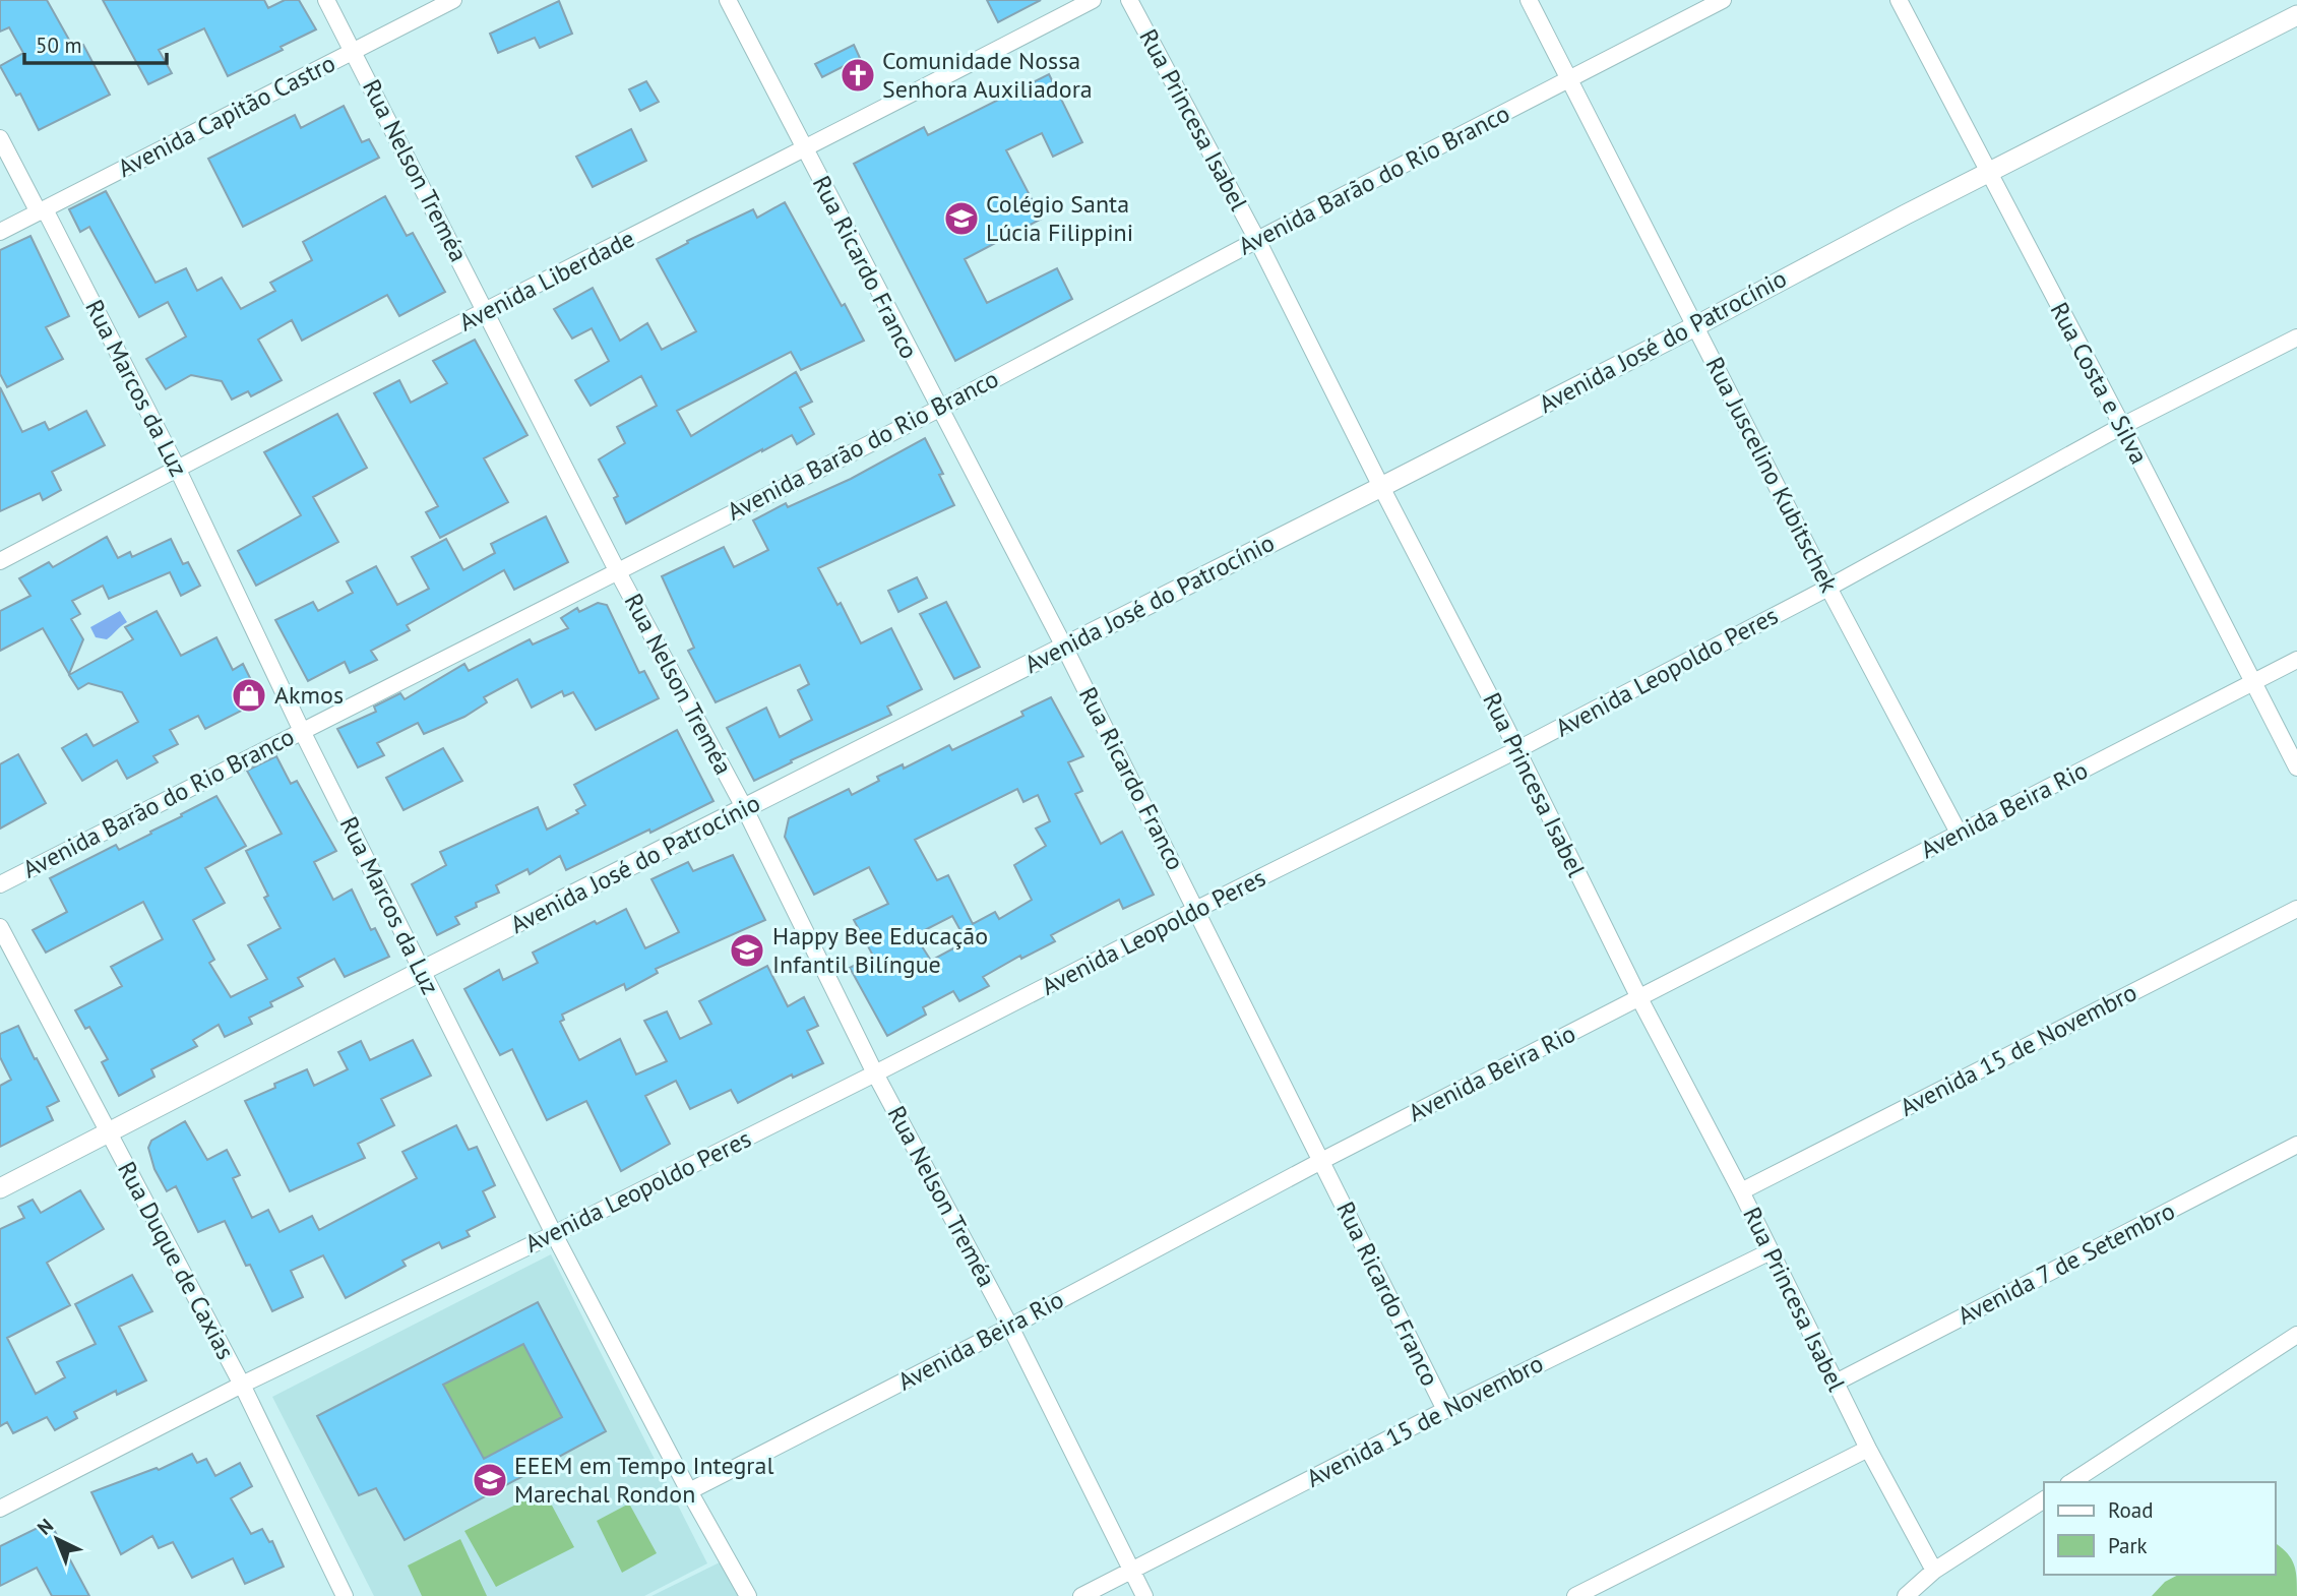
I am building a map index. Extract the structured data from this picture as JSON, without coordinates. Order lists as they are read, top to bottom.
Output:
{
  "streets": {
    "street": [
      "Avenida Capitão Castro",
      "Rua Princesa Isabel",
      "Rua Nelson Treméa",
      "Avenida Barão do Rio Branco",
      "Rua Ricardo Franco",
      "Avenida Liberdade",
      "Avenida José do Patrocínio",
      "Rua Costa e Silva",
      "Rua Marcos da Luz",
      "Rua Juscelino Kubitschek",
      "Avenida Leopoldo Peres",
      "Avenida Beira Rio",
      "Avenida 15 de Novembro",
      "Rua Duque de Caxias",
      "Avenida 7 de Setembro"
    ]
  },
  "crossings": [
    ["Avenida Capitão Castro", "Rua Nelson Treméa"],
    ["Avenida Capitão Castro", "Rua Marcos da Luz"],
    ["Rua Princesa Isabel", "Avenida Barão do Rio Branco"],
    ["Rua Princesa Isabel", "Avenida José do Patrocínio"],
    ["Rua Princesa Isabel", "Avenida Leopoldo Peres"],
    ["Rua Princesa Isabel", "Avenida Beira Rio"],
    ["Rua Princesa Isabel", "Avenida 15 de Novembro"],
    ["Rua Princesa Isabel", "Avenida 7 de Setembro"],
    ["Rua Nelson Treméa", "Avenida Barão do Rio Branco"],
    ["Rua Nelson Treméa", "Avenida Liberdade"],
    ["Rua Nelson Treméa", "Avenida José do Patrocínio"],
    ["Rua Nelson Treméa", "Avenida Leopoldo Peres"],
    ["Rua Nelson Treméa", "Avenida Beira Rio"],
    ["Rua Nelson Treméa", "Avenida 15 de Novembro"],
    ["Avenida Barão do Rio Branco", "Rua Ricardo Franco"],
    ["Avenida Barão do Rio Branco", "Rua Marcos da Luz"],
    ["Avenida Barão do Rio Branco", "Rua Juscelino Kubitschek"],
    ["Rua Ricardo Franco", "Avenida Liberdade"],
    ["Rua Ricardo Franco", "Avenida José do Patrocínio"],
    ["Rua Ricardo Franco", "Avenida Leopoldo Peres"],
    ["Rua Ricardo Franco", "Avenida Beira Rio"],
    ["Rua Ricardo Franco", "Avenida 15 de Novembro"],
    ["Avenida Liberdade", "Rua Marcos da Luz"],
    ["Avenida José do Patrocínio", "Rua Costa e Silva"],
    ["Avenida José do Patrocínio", "Rua Marcos da Luz"],
    ["Avenida José do Patrocínio", "Rua Juscelino Kubitschek"],
    ["Avenida José do Patrocínio", "Rua Duque de Caxias"],
    ["Rua Costa e Silva", "Avenida Leopoldo Peres"],
    ["Rua Costa e Silva", "Avenida Beira Rio"],
    ["Rua Marcos da Luz", "Avenida Leopoldo Peres"],
    ["Rua Marcos da Luz", "Avenida Beira Rio"],
    ["Rua Juscelino Kubitschek", "Avenida Leopoldo Peres"],
    ["Rua Juscelino Kubitschek", "Avenida Beira Rio"],
    ["Avenida Leopoldo Peres", "Rua Duque de Caxias"]
  ],
  "places": {
    "church": ["Comunidade Nossa Senhora Auxiliadora"],
    "school or university": ["Colégio Santa Lúcia Filippini", "Happy Bee Educação Infantil Bilíngue", "EEEM em Tempo Integral Marechal Rondon"],
    "shop": ["Akmos"]
  },
  "legend": ["Road", "Park"],
  "scale_bar": "50 m",
  "north": "top left"
}
